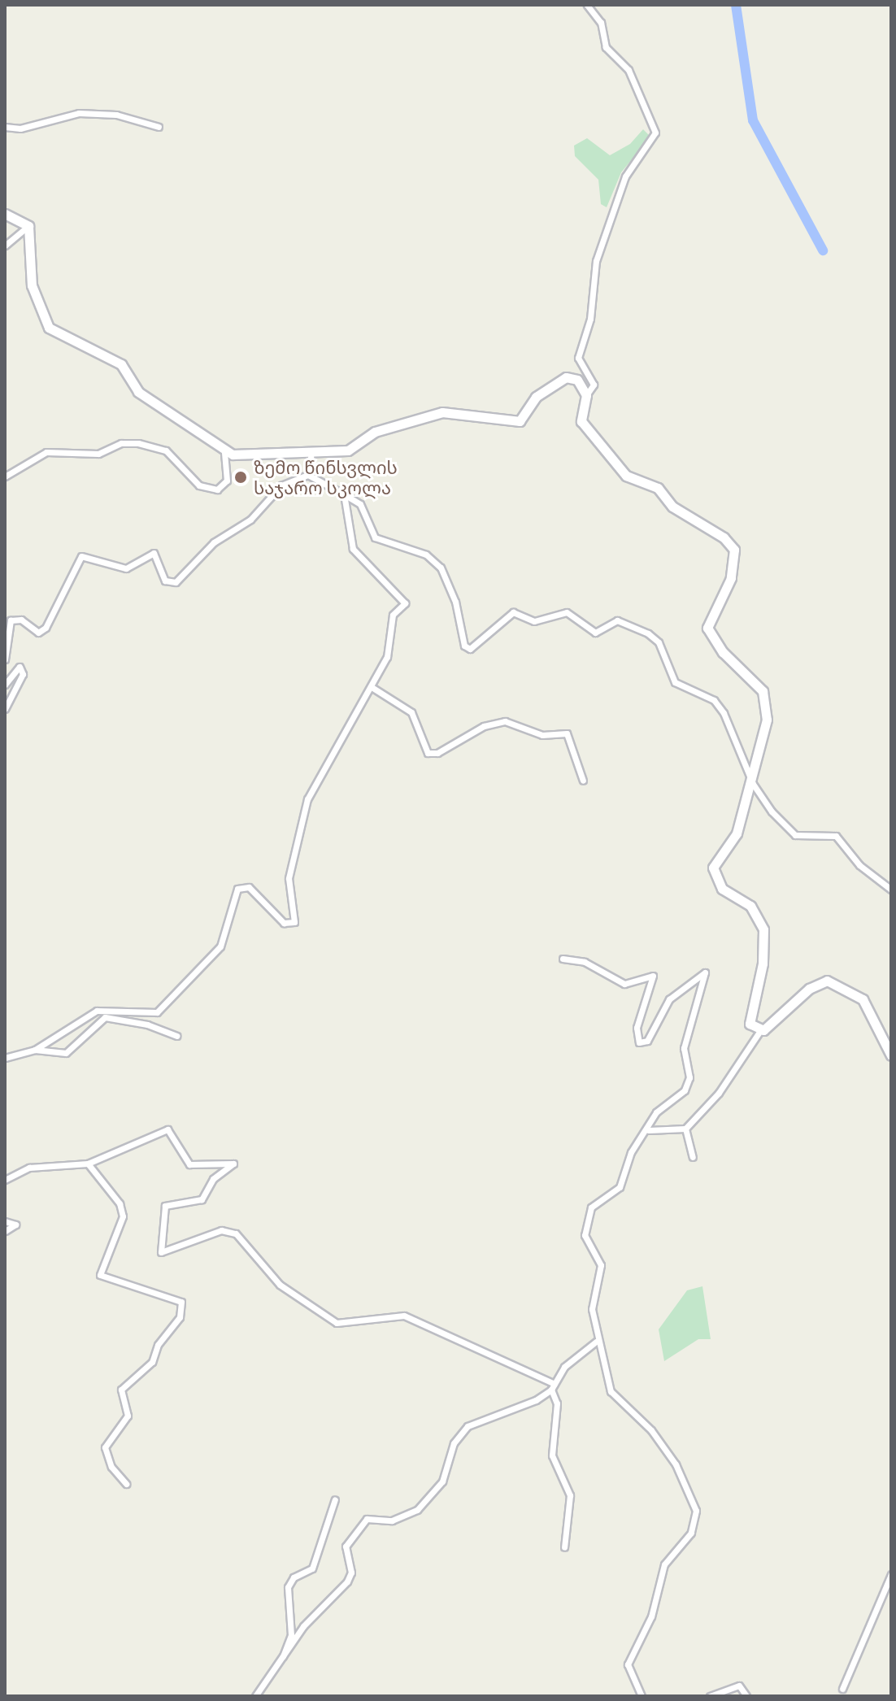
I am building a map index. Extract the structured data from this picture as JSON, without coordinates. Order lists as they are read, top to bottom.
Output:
{
  "places": ["ზემო წინსვლის საჯარო სკოლა"]
}
